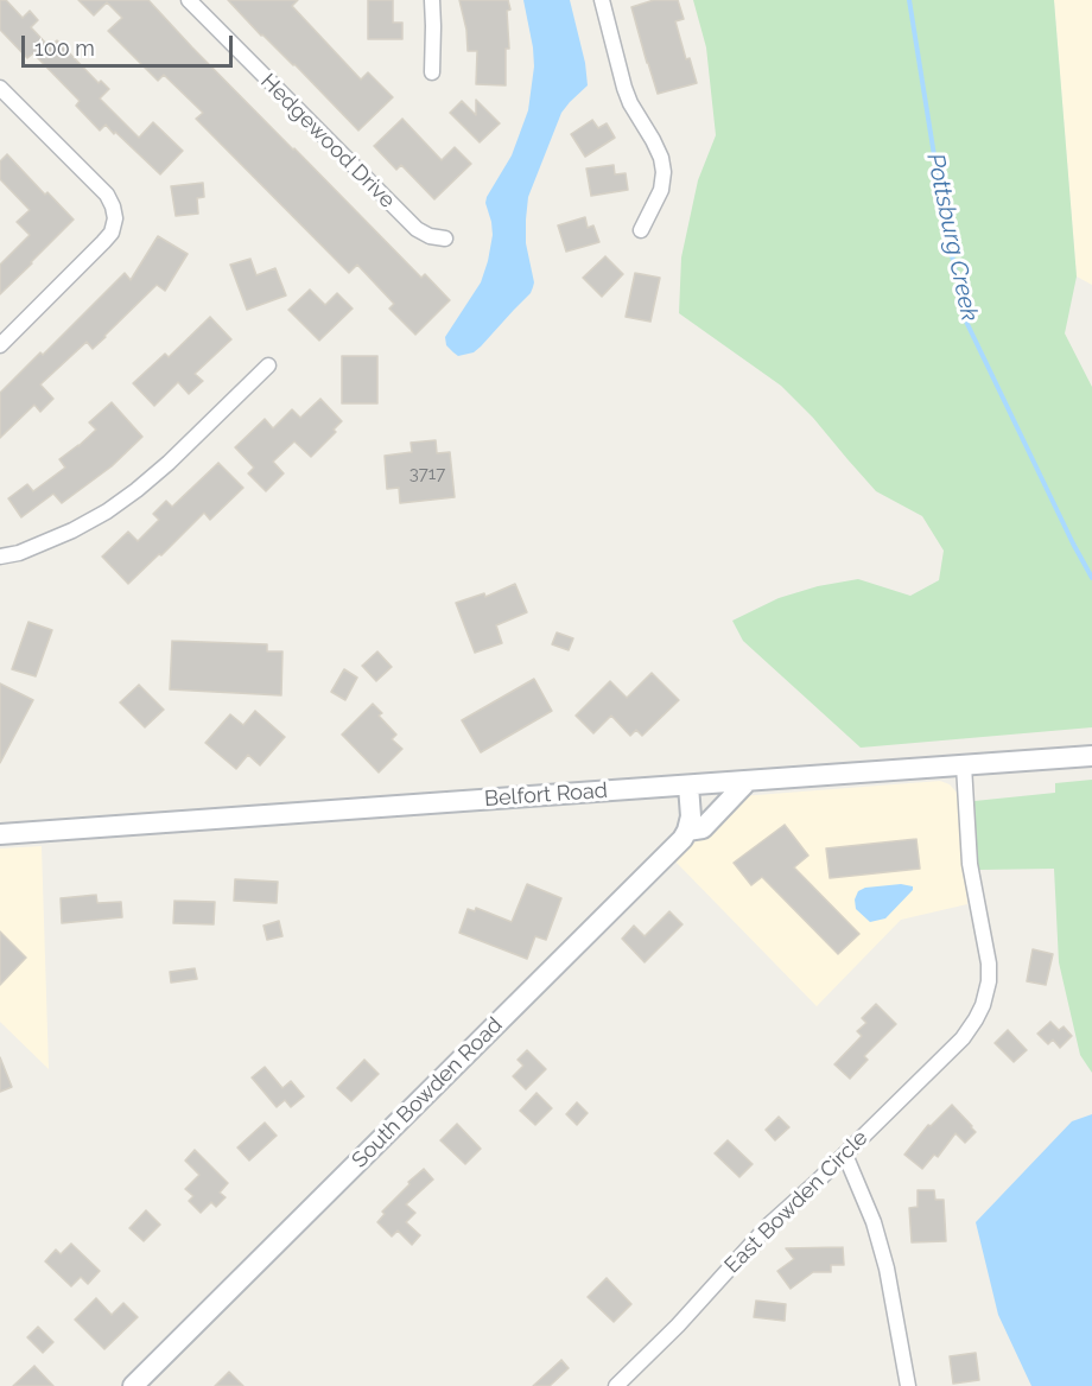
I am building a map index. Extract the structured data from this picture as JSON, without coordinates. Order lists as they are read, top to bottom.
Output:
{
  "streets": {
    "main road": ["Belfort Road", "South Bowden Road"],
    "street": ["Hedgewood Drive", "East Bowden Circle"]
  },
  "crossings": [
    ["Belfort Road", "South Bowden Road"],
    ["Belfort Road", "East Bowden Circle"]
  ],
  "water": ["Pottsburg Creek"],
  "house_numbers": ["3717"],
  "scale_bar": "100 m"
}
